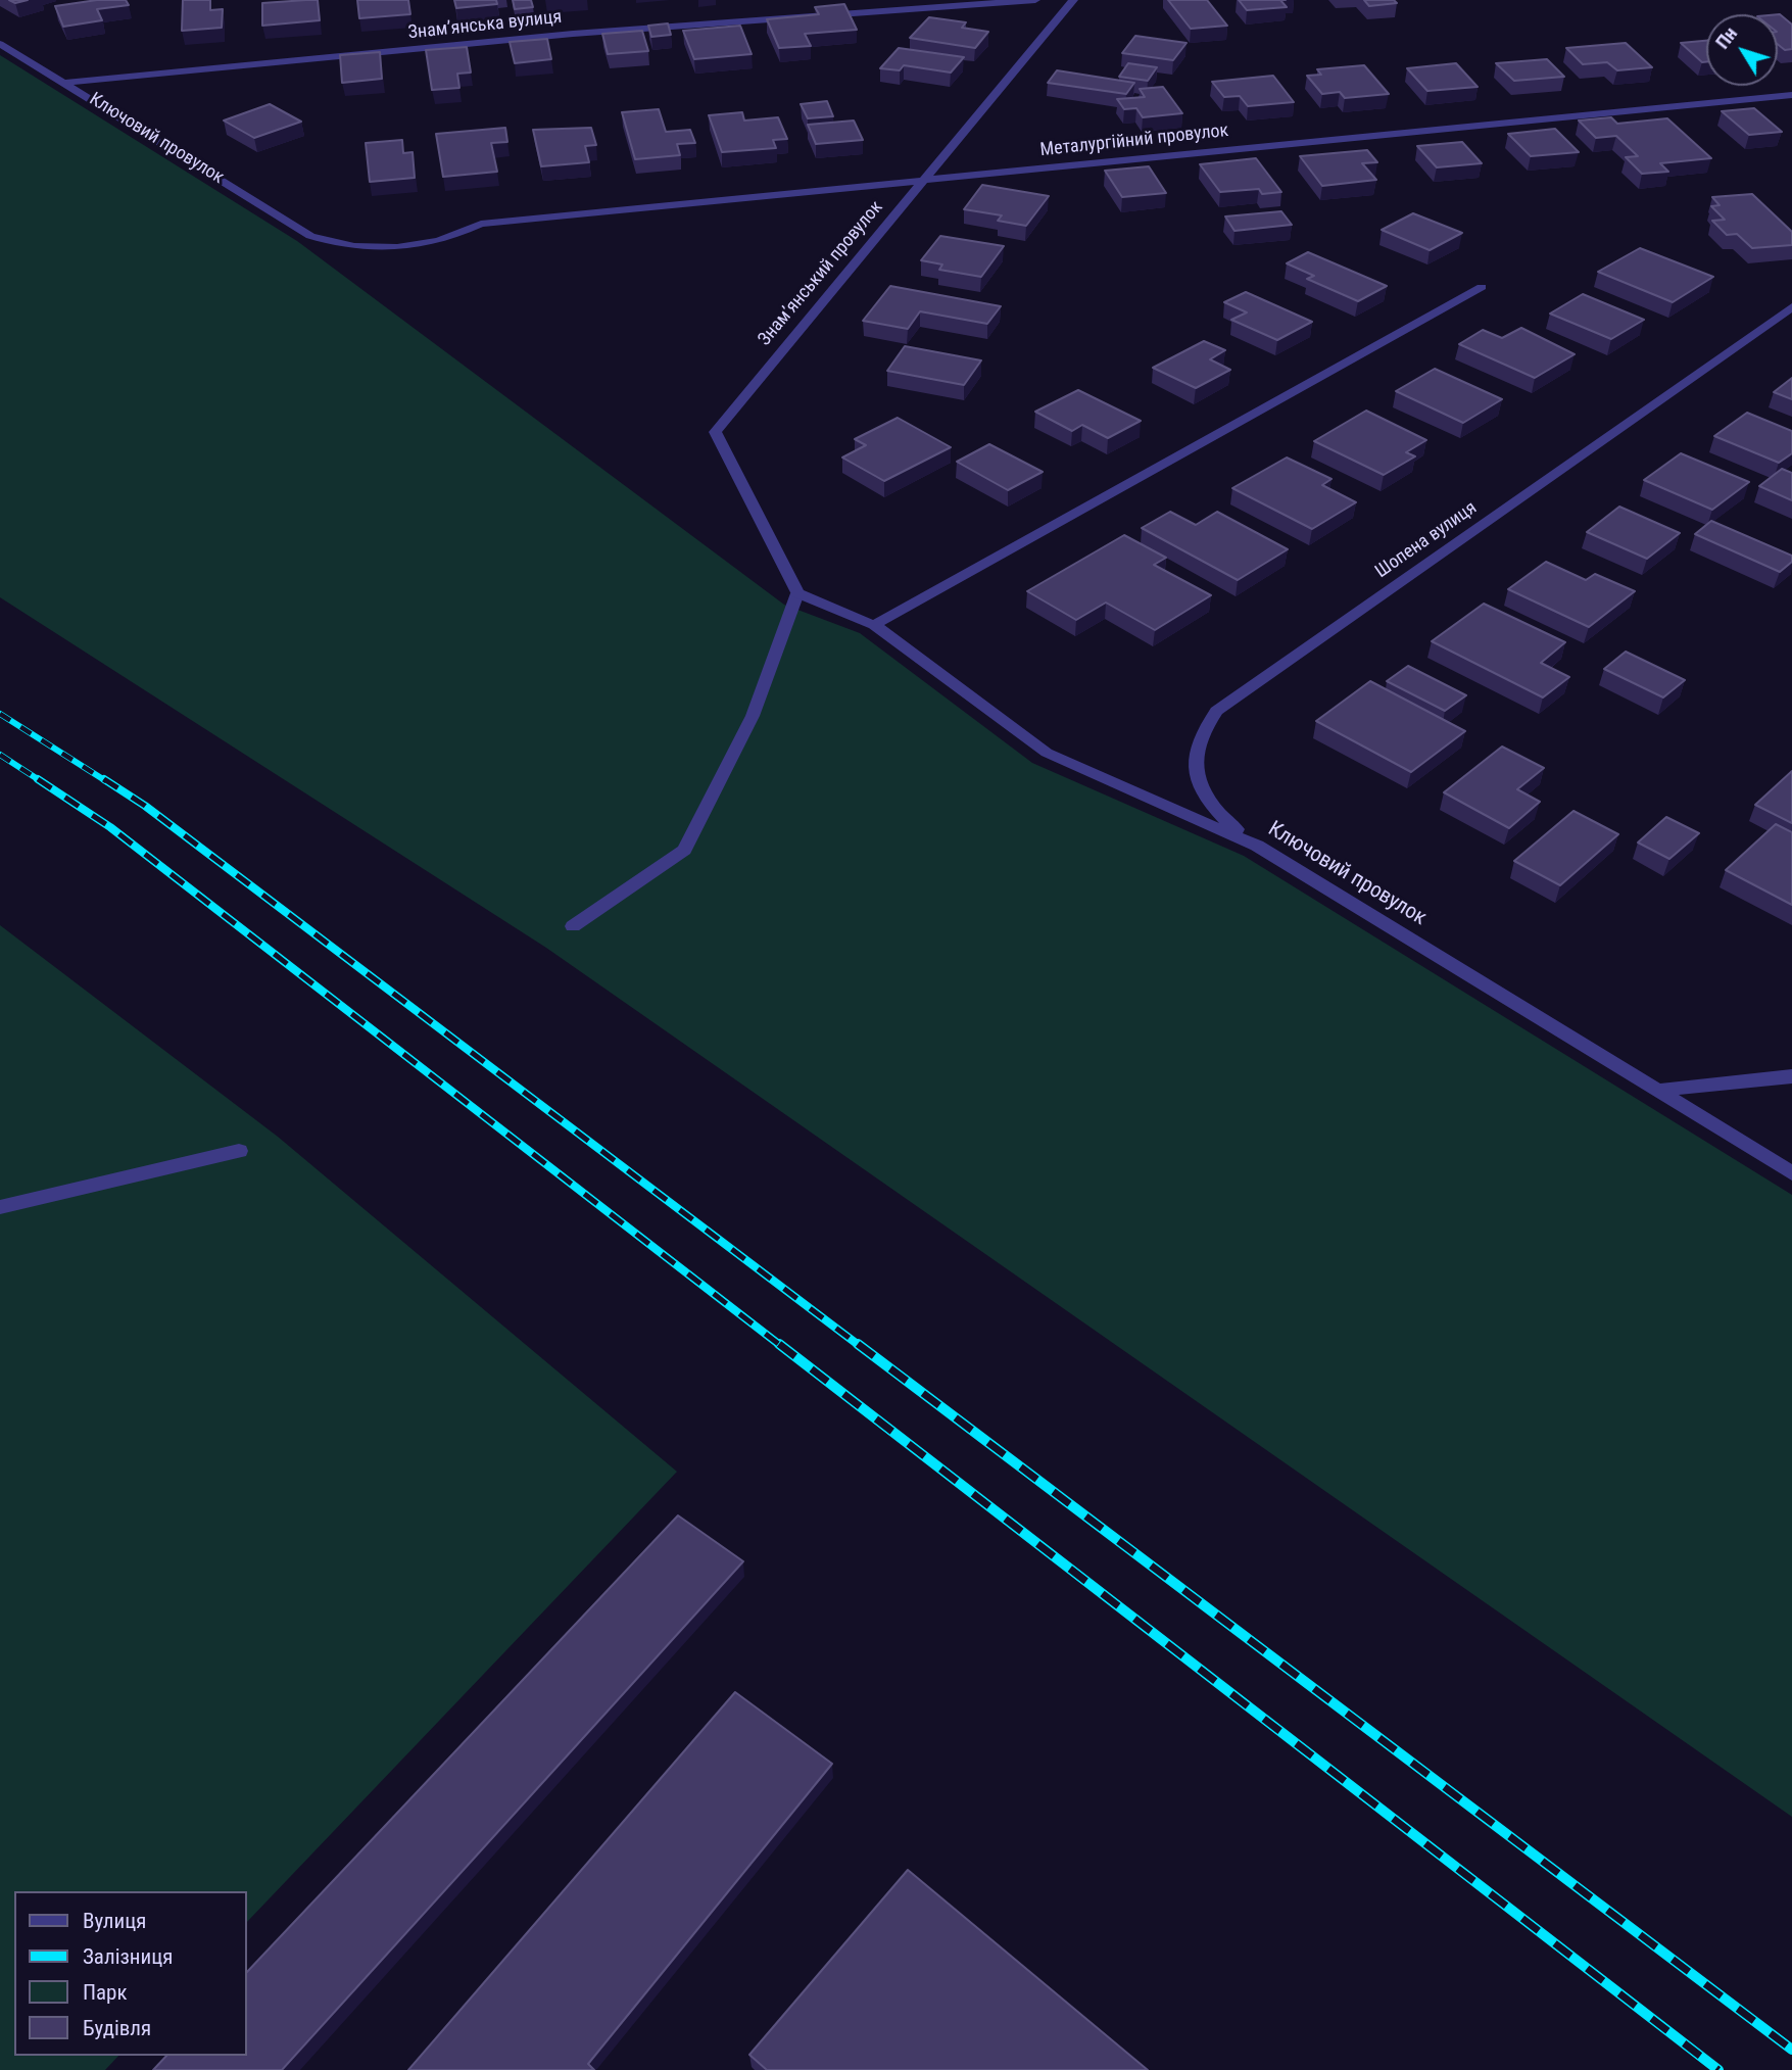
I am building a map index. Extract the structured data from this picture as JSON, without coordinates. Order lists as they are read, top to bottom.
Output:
{
  "streets": {
    "street": [
      "Знам’янська вулиця",
      "Ключовий провулок",
      "Металургійний провулок",
      "Знам’янський провулок",
      "Шопена вулиця"
    ]
  },
  "crossings": [
    ["Знам’янська вулиця", "Ключовий провулок"],
    ["Ключовий провулок", "Металургійний провулок"],
    ["Ключовий провулок", "Знам’янський провулок"],
    ["Ключовий провулок", "Шопена вулиця"],
    ["Металургійний провулок", "Знам’янський провулок"]
  ],
  "legend": [
    "Вулиця",
    "Залізниця",
    "Парк",
    "Будівля"
  ],
  "north": "top left"
}
